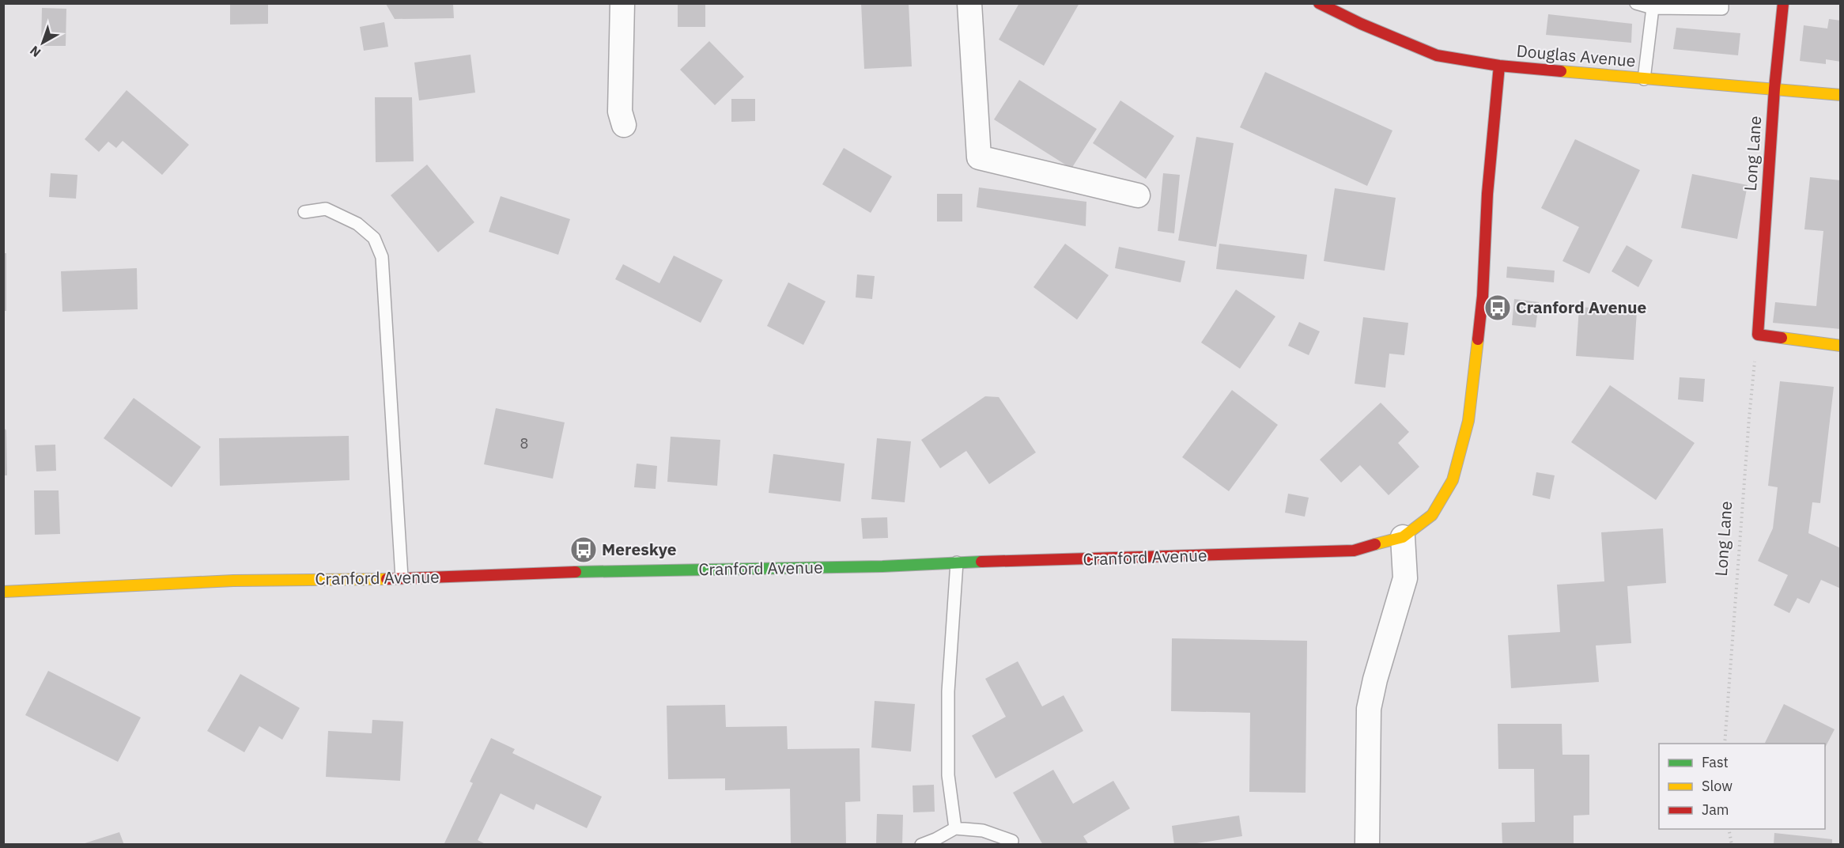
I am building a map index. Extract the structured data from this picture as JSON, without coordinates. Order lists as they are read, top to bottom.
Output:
{
  "streets": {
    "street": ["Douglas Avenue", "Long Lane", "Cranford Avenue"]
  },
  "crossings": [
    ["Douglas Avenue", "Long Lane"],
    ["Douglas Avenue", "Cranford Avenue"]
  ],
  "places": {
    "bus stop": ["Cranford Avenue", "Mereskye"]
  },
  "house_numbers": ["8"],
  "legend": ["Fast", "Slow", "Jam"],
  "north": "bottom left"
}
